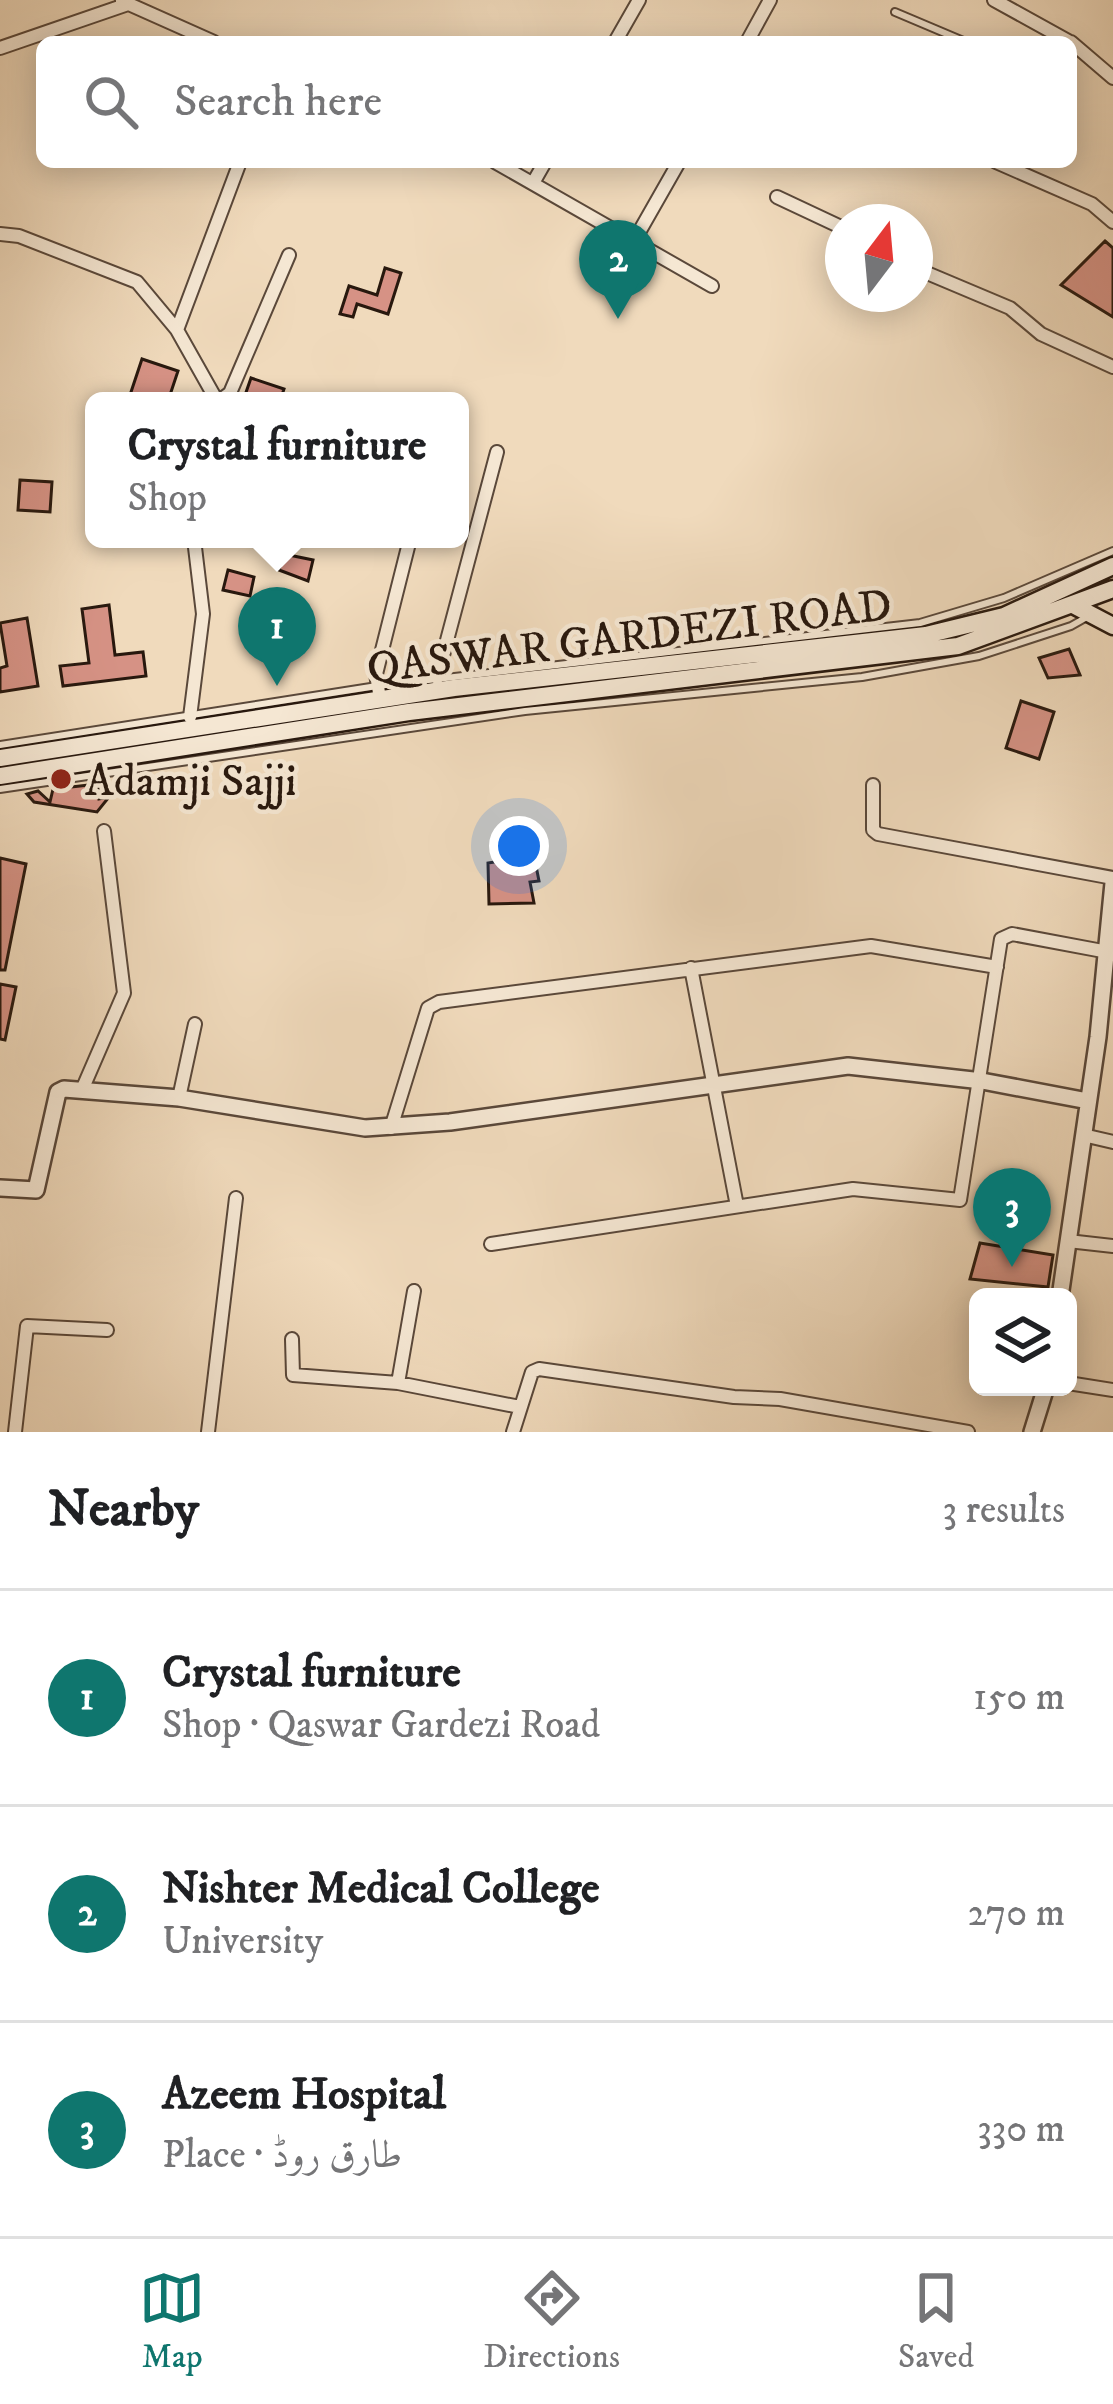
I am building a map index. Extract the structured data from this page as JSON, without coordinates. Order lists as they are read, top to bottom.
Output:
{
  "streets": {
    "main road": ["QASWAR GARDEZI ROAD"]
  },
  "places": ["Adamji Sajji"],
  "north": "top",
  "page": {
    "search": "Search here",
    "pins": ["2", "1", "3"],
    "popup": ["Crystal furniture", "Shop"],
    "heading": ["Nearby", "3 results"],
    "list": [
      {
        "mark": "1",
        "name": "Crystal furniture",
        "note": "Shop · Qaswar Gardezi Road",
        "value": "150 m"
      },
      {
        "mark": "2",
        "name": "Nishter Medical College",
        "note": "University",
        "value": "270 m"
      },
      {
        "mark": "3",
        "name": "Azeem Hospital",
        "note": "Place · طارق روڈ",
        "value": "330 m"
      }
    ],
    "nav": ["Map", "Directions", "Saved"]
  }
}
